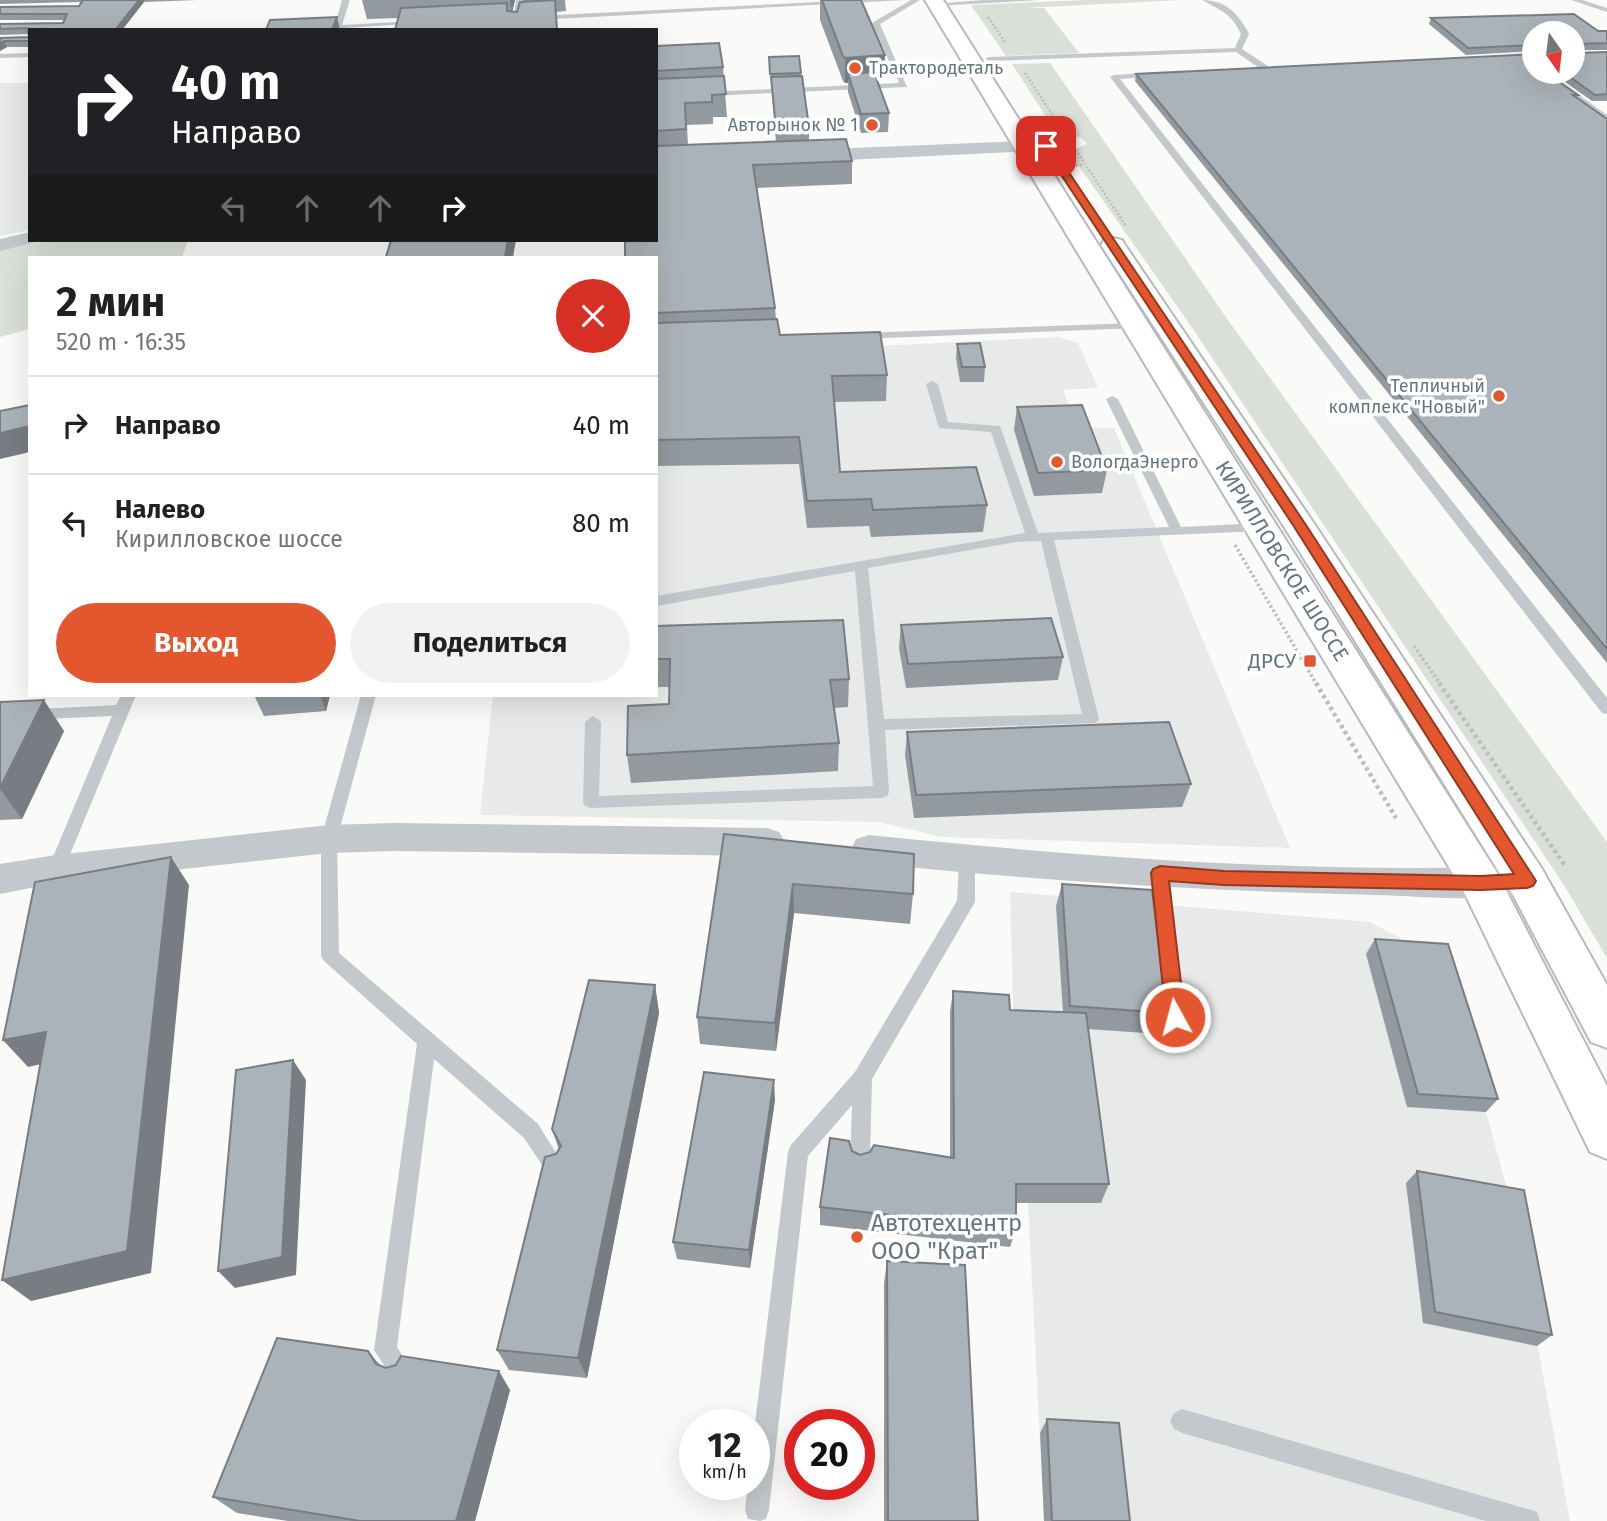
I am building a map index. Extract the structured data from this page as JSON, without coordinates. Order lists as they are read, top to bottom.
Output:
{
  "streets": {
    "main road": ["КИРИЛЛОВСКОЕ ШОССЕ"]
  },
  "places": {
    "other": [
      "Трактородеталь",
      "Авторынок № 1",
      "Тепличный комплекс \"Новый\"",
      "ВологдаЭнерго",
      "Автотехцентр ООО \"Крат\""
    ],
    "transit": ["ДРСУ"]
  },
  "north": "bottom",
  "page": {
    "turn": ["40 m", "Направо"],
    "heading": ["2 мин", "520 m · 16:35"],
    "list": [
      {
        "name": "Направо",
        "value": "40 m"
      },
      {
        "name": "Налево",
        "note": "Кирилловское шоссе",
        "value": "80 m"
      }
    ],
    "buttons": ["Выход", "Поделиться"],
    "speed": "12 km/h",
    "limit": "20"
  }
}
